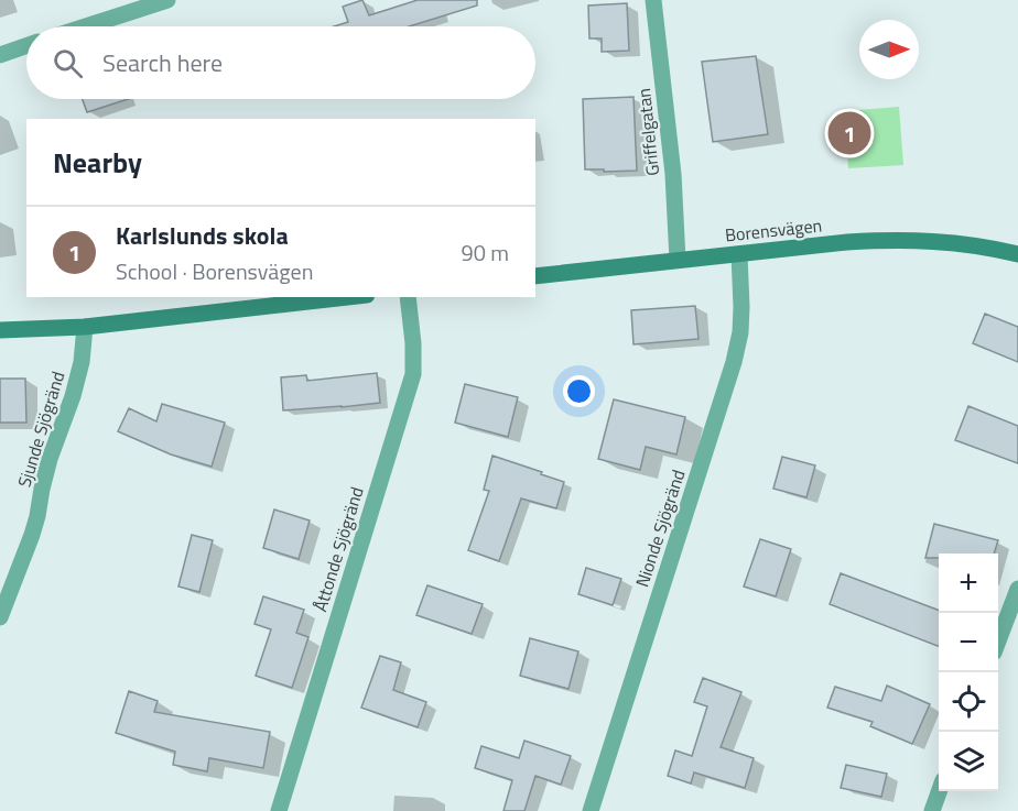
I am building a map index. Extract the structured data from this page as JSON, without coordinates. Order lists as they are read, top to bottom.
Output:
{
  "streets": {
    "street": [
      "Griffelgatan",
      "Borensvägen",
      "Sjunde Sjögränd",
      "Nionde Sjögränd",
      "Åttonde Sjögränd"
    ]
  },
  "crossings": [
    ["Griffelgatan", "Borensvägen"],
    ["Borensvägen", "Nionde Sjögränd"]
  ],
  "north": "right",
  "page": {
    "search": "Search here",
    "pins": "1",
    "heading": "Nearby",
    "list": [
      {
        "mark": "1",
        "name": "Karlslunds skola",
        "note": "School · Borensvägen",
        "value": "90 m"
      }
    ],
    "map_buttons": ["+", "−"]
  }
}
